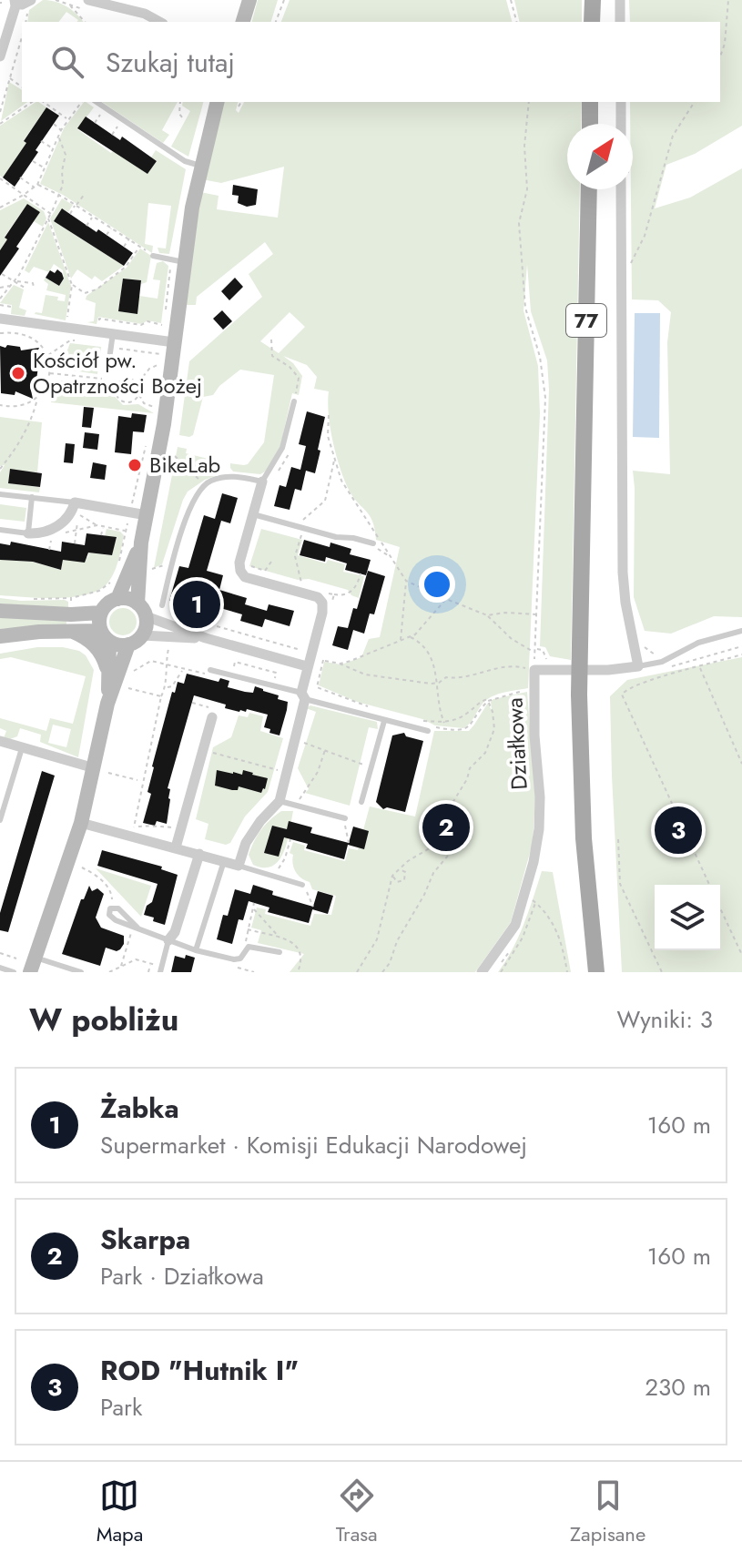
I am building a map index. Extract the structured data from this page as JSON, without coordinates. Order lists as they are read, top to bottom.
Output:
{
  "streets": {
    "main road": ["77"],
    "street": ["Działkowa"]
  },
  "places": ["Kościół pw. Opatrzności Bożej", "BikeLab"],
  "north": "top right",
  "page": {
    "search": "Szukaj tutaj",
    "pins": ["1", "2", "3"],
    "heading": ["W pobliżu", "Wyniki: 3"],
    "list": [
      {
        "mark": "1",
        "name": "Żabka",
        "note": "Supermarket · Komisji Edukacji Narodowej",
        "value": "160 m"
      },
      {
        "mark": "2",
        "name": "Skarpa",
        "note": "Park · Działkowa",
        "value": "160 m"
      },
      {
        "mark": "3",
        "name": "ROD \"Hutnik I\"",
        "note": "Park",
        "value": "230 m"
      }
    ],
    "nav": ["Mapa", "Trasa", "Zapisane"]
  }
}
